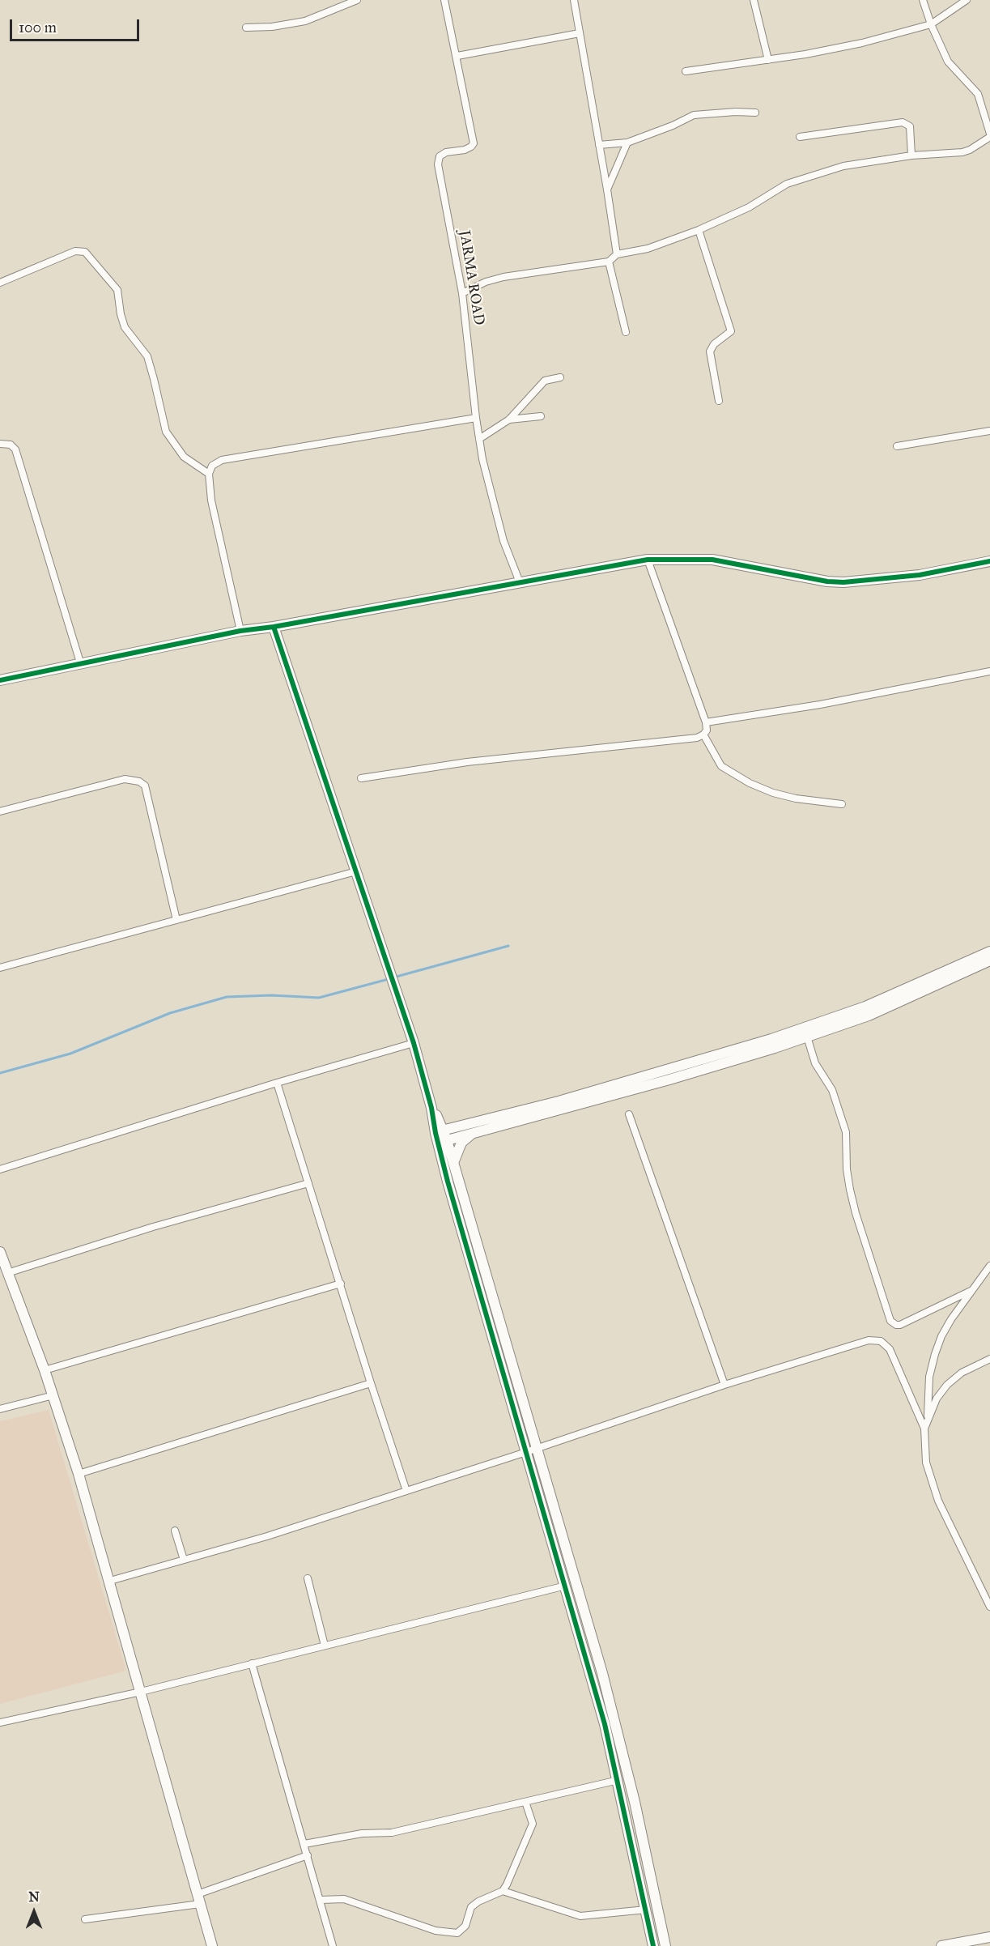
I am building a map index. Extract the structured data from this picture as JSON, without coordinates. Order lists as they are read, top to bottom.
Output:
{
  "streets": {
    "street": ["JARMA ROAD"]
  },
  "scale_bar": "100 m",
  "north": "top"
}
